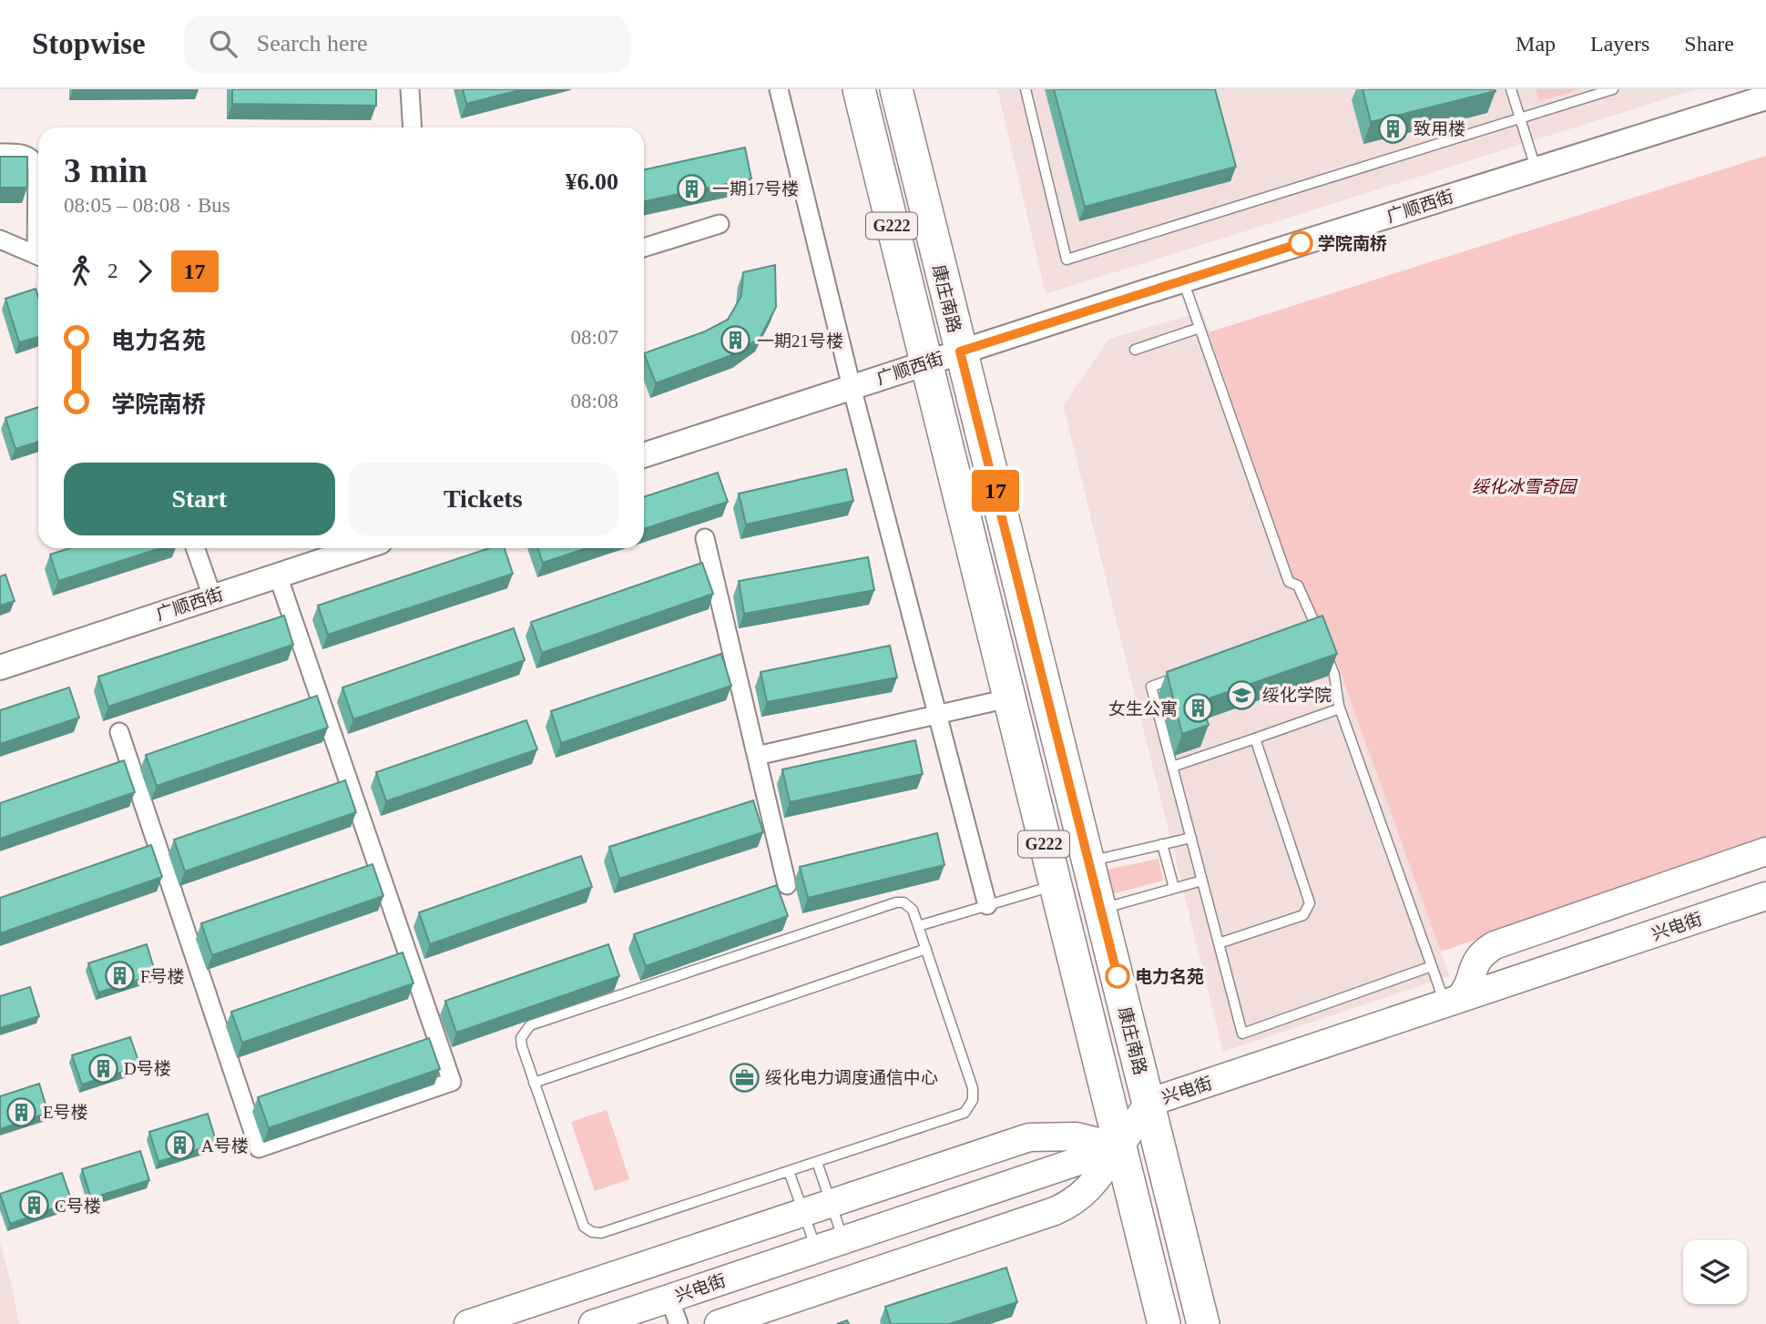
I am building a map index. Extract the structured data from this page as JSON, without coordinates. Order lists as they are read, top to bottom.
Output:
{
  "streets": {
    "highway": ["G222", "康庄南路"],
    "main road": ["广顺西街", "兴电街"]
  },
  "crossings": [
    ["广顺西街", "康庄南路"],
    ["康庄南路", "兴电街"]
  ],
  "parks": ["绥化冰雪奇园"],
  "places": {
    "building": [
      "致用楼",
      "一期17号楼",
      "一期21号楼",
      "女生公寓",
      "F号楼",
      "D号楼",
      "E号楼",
      "A号楼",
      "C号楼"
    ],
    "other": ["学院南桥", "电力名苑"],
    "school or university": ["绥化学院"],
    "office": ["绥化电力调度通信中心"]
  },
  "lines": ["bus line 17"],
  "page": {
    "header": "Stopwise",
    "search": "Search here",
    "nav": ["Map", "Layers", "Share"],
    "on_map": "17",
    "heading": ["3 min", "08:05 – 08:08 · Bus", "¥6.00"],
    "legs": ["2", "17"],
    "list": [
      {
        "name": "电力名苑",
        "value": "08:07"
      },
      {
        "name": "学院南桥",
        "value": "08:08"
      }
    ],
    "buttons": ["Start", "Tickets"]
  }
}
